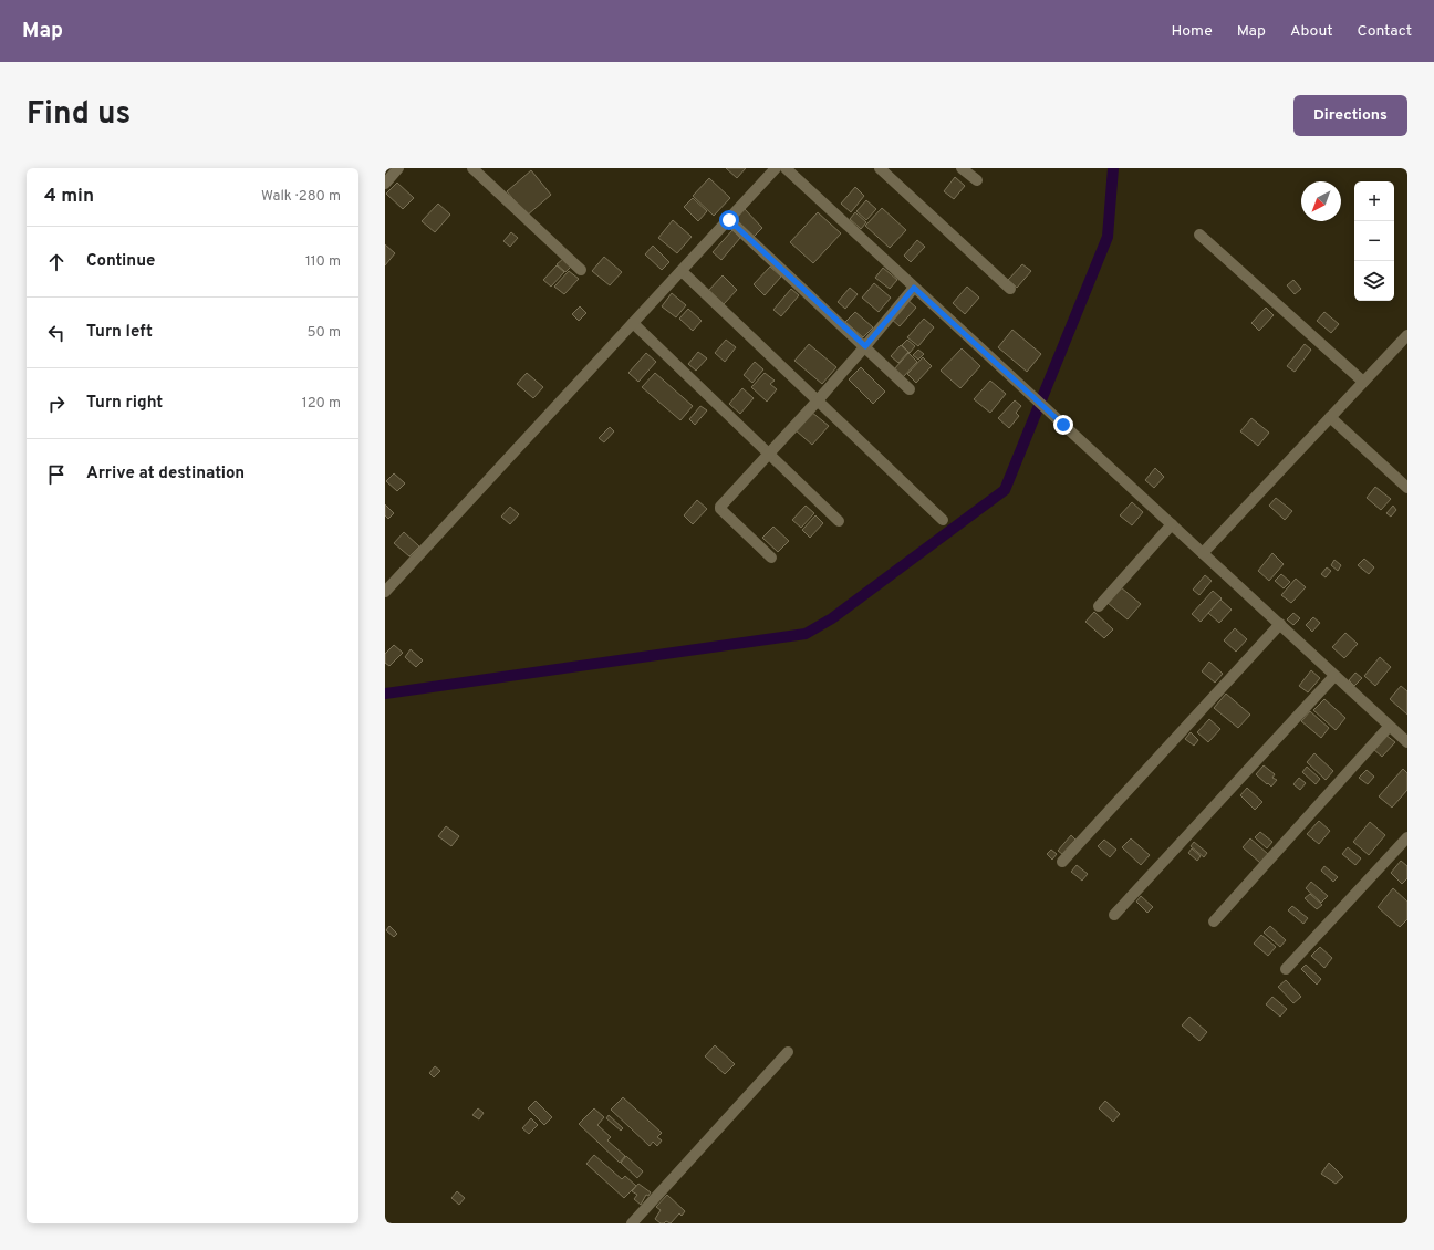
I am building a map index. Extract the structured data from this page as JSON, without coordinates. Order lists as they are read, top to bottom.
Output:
{
  "north": "bottom left",
  "page": {
    "header": "Map",
    "nav": [
      "Home",
      "Map",
      "About",
      "Contact"
    ],
    "title": "Find us",
    "buttons": "Directions",
    "heading": ["4 min", "Walk · 280 m"],
    "map_buttons": ["+", "−"],
    "list": [
      ["Continue", "110 m"],
      ["Turn left", "50 m"],
      ["Turn right", "120 m"],
      "Arrive at destination"
    ]
  }
}
